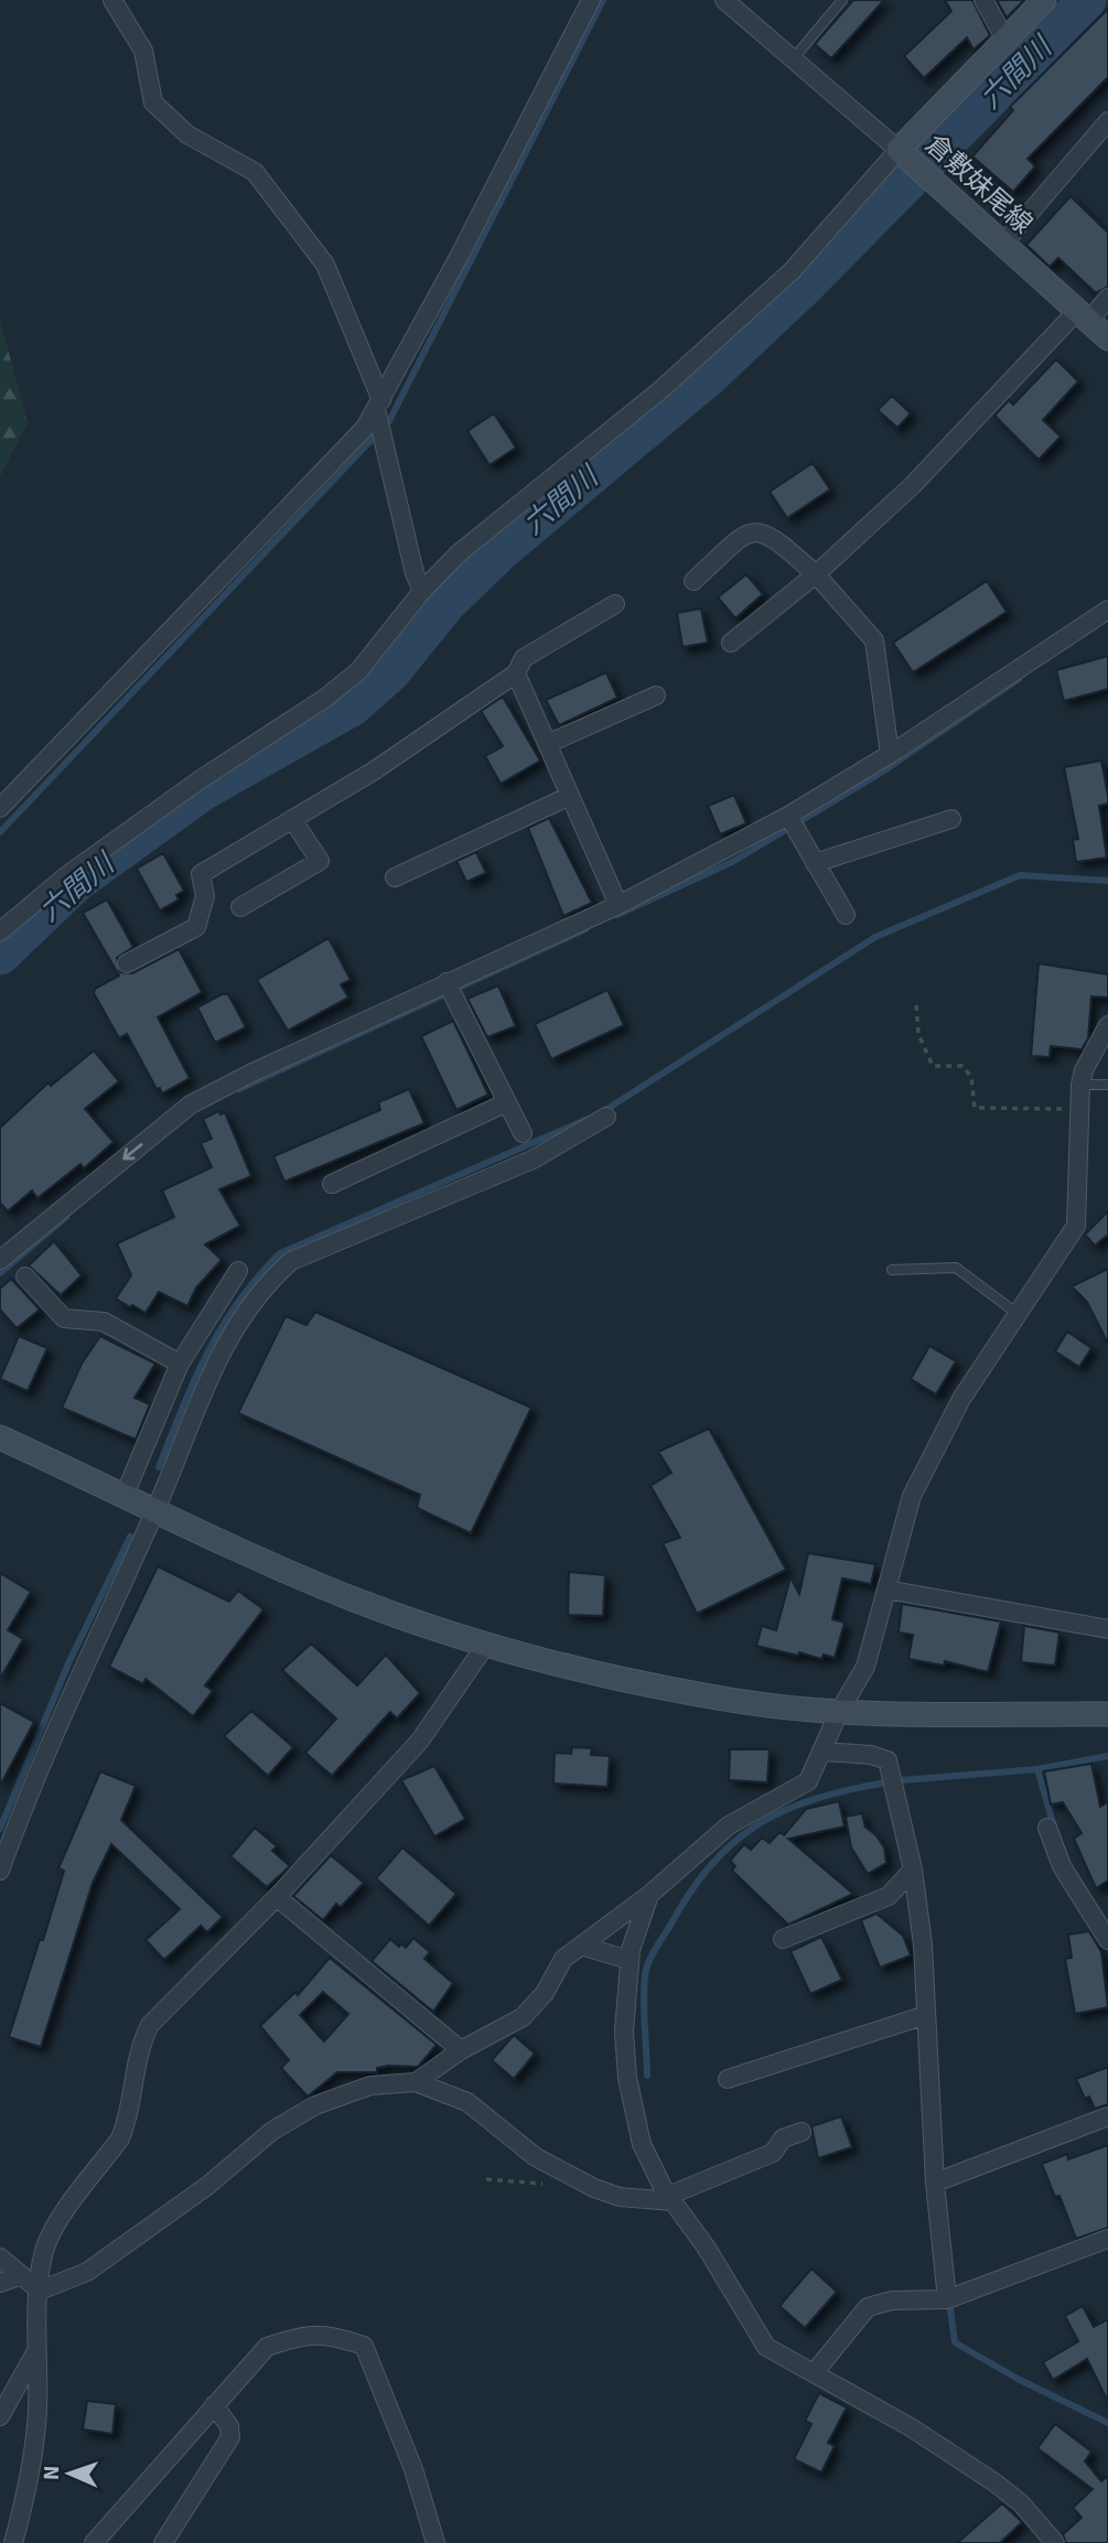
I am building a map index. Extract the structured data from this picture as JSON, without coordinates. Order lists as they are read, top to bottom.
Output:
{
  "streets": {
    "street": ["倉敷妹尾線"]
  },
  "water": ["六間川"],
  "north": "left"
}
